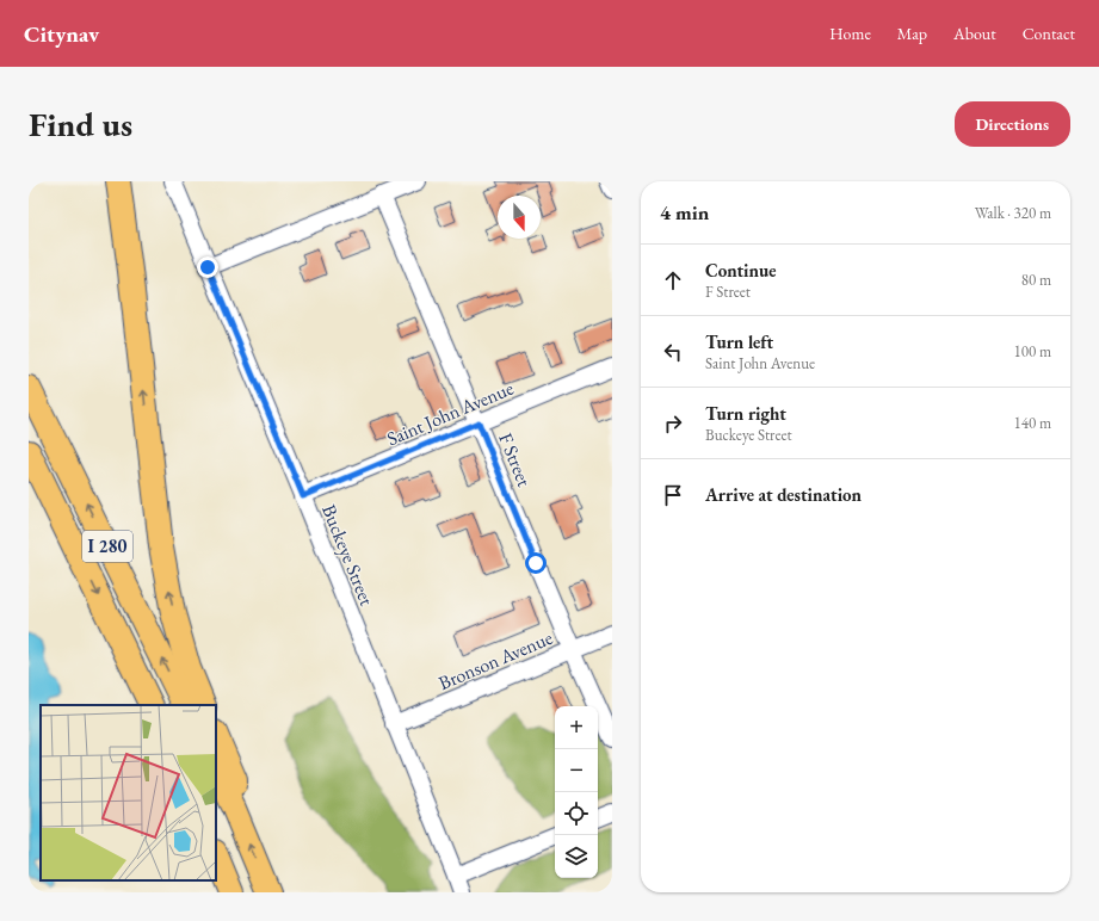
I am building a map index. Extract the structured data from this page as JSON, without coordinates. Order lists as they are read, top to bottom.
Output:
{
  "streets": {
    "highway": ["I 280"],
    "street": [
      "Saint John Avenue",
      "F Street",
      "Buckeye Street",
      "Bronson Avenue"
    ]
  },
  "crossings": [
    ["Saint John Avenue", "F Street"],
    ["Saint John Avenue", "Buckeye Street"],
    ["F Street", "Bronson Avenue"],
    ["Buckeye Street", "Bronson Avenue"]
  ],
  "north": "bottom",
  "page": {
    "header": "Citynav",
    "nav": [
      "Home",
      "Map",
      "About",
      "Contact"
    ],
    "buttons": "Directions",
    "title": "Find us",
    "heading": ["4 min", "Walk · 320 m"],
    "list": [
      ["Continue", "F Street", "80 m"],
      ["Turn left", "Saint John Avenue", "100 m"],
      ["Turn right", "Buckeye Street", "140 m"],
      "Arrive at destination"
    ],
    "map_buttons": ["+", "−"]
  }
}
